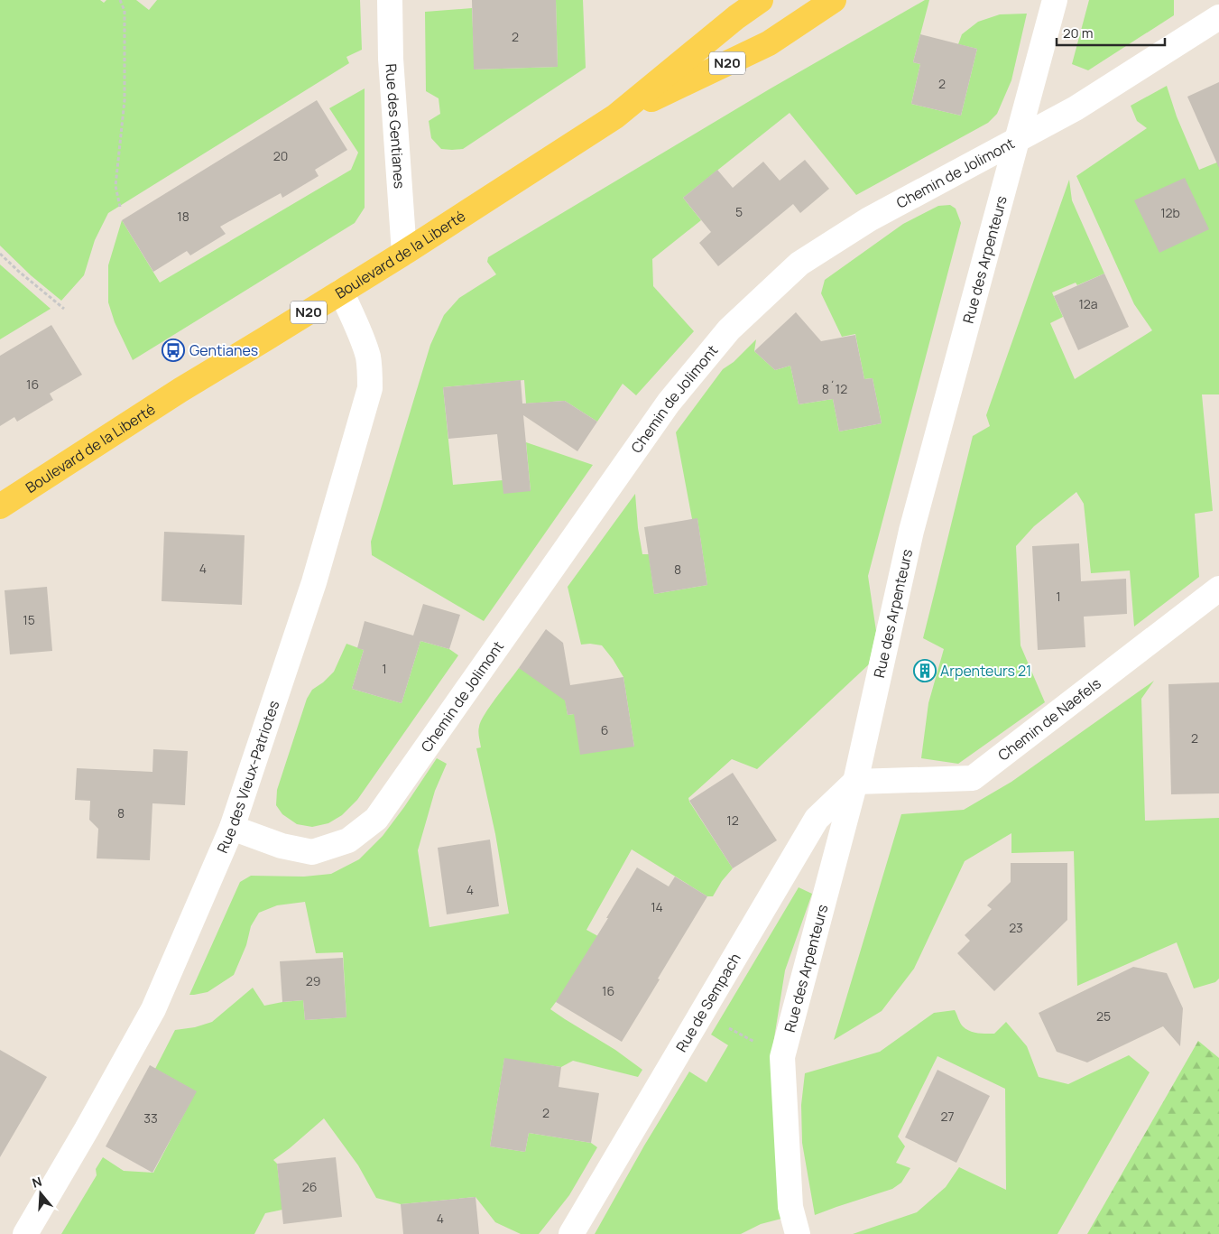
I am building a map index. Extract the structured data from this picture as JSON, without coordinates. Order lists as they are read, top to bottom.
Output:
{
  "streets": {
    "main road": ["N20", "Boulevard de la Liberté"],
    "street": [
      "Rue des Gentianes",
      "Chemin de Jolimont",
      "Rue des Arpenteurs",
      "Chemin de Naefels",
      "Rue des Vieux-Patriotes",
      "Rue de Sempach"
    ]
  },
  "crossings": [
    ["Rue des Gentianes", "Boulevard de la Liberté"],
    ["Chemin de Jolimont", "Rue des Arpenteurs"],
    ["Chemin de Jolimont", "Rue des Vieux-Patriotes"],
    ["Boulevard de la Liberté", "Rue des Vieux-Patriotes"],
    ["Rue des Arpenteurs", "Chemin de Naefels"],
    ["Rue des Arpenteurs", "Rue de Sempach"],
    ["Chemin de Naefels", "Rue de Sempach"]
  ],
  "places": {
    "bus stop": ["Gentianes"],
    "building": ["Arpenteurs 21"]
  },
  "house_numbers": [
    "2",
    "2",
    "20",
    "5",
    "12b",
    "18",
    "12a",
    "16",
    "8´12",
    "4",
    "8",
    "1",
    "15",
    "1",
    "6",
    "2",
    "8",
    "12",
    "4",
    "14",
    "23",
    "29",
    "16",
    "25",
    "2",
    "27",
    "33",
    "26",
    "4"
  ],
  "scale_bar": "20 m",
  "north": "top"
}
